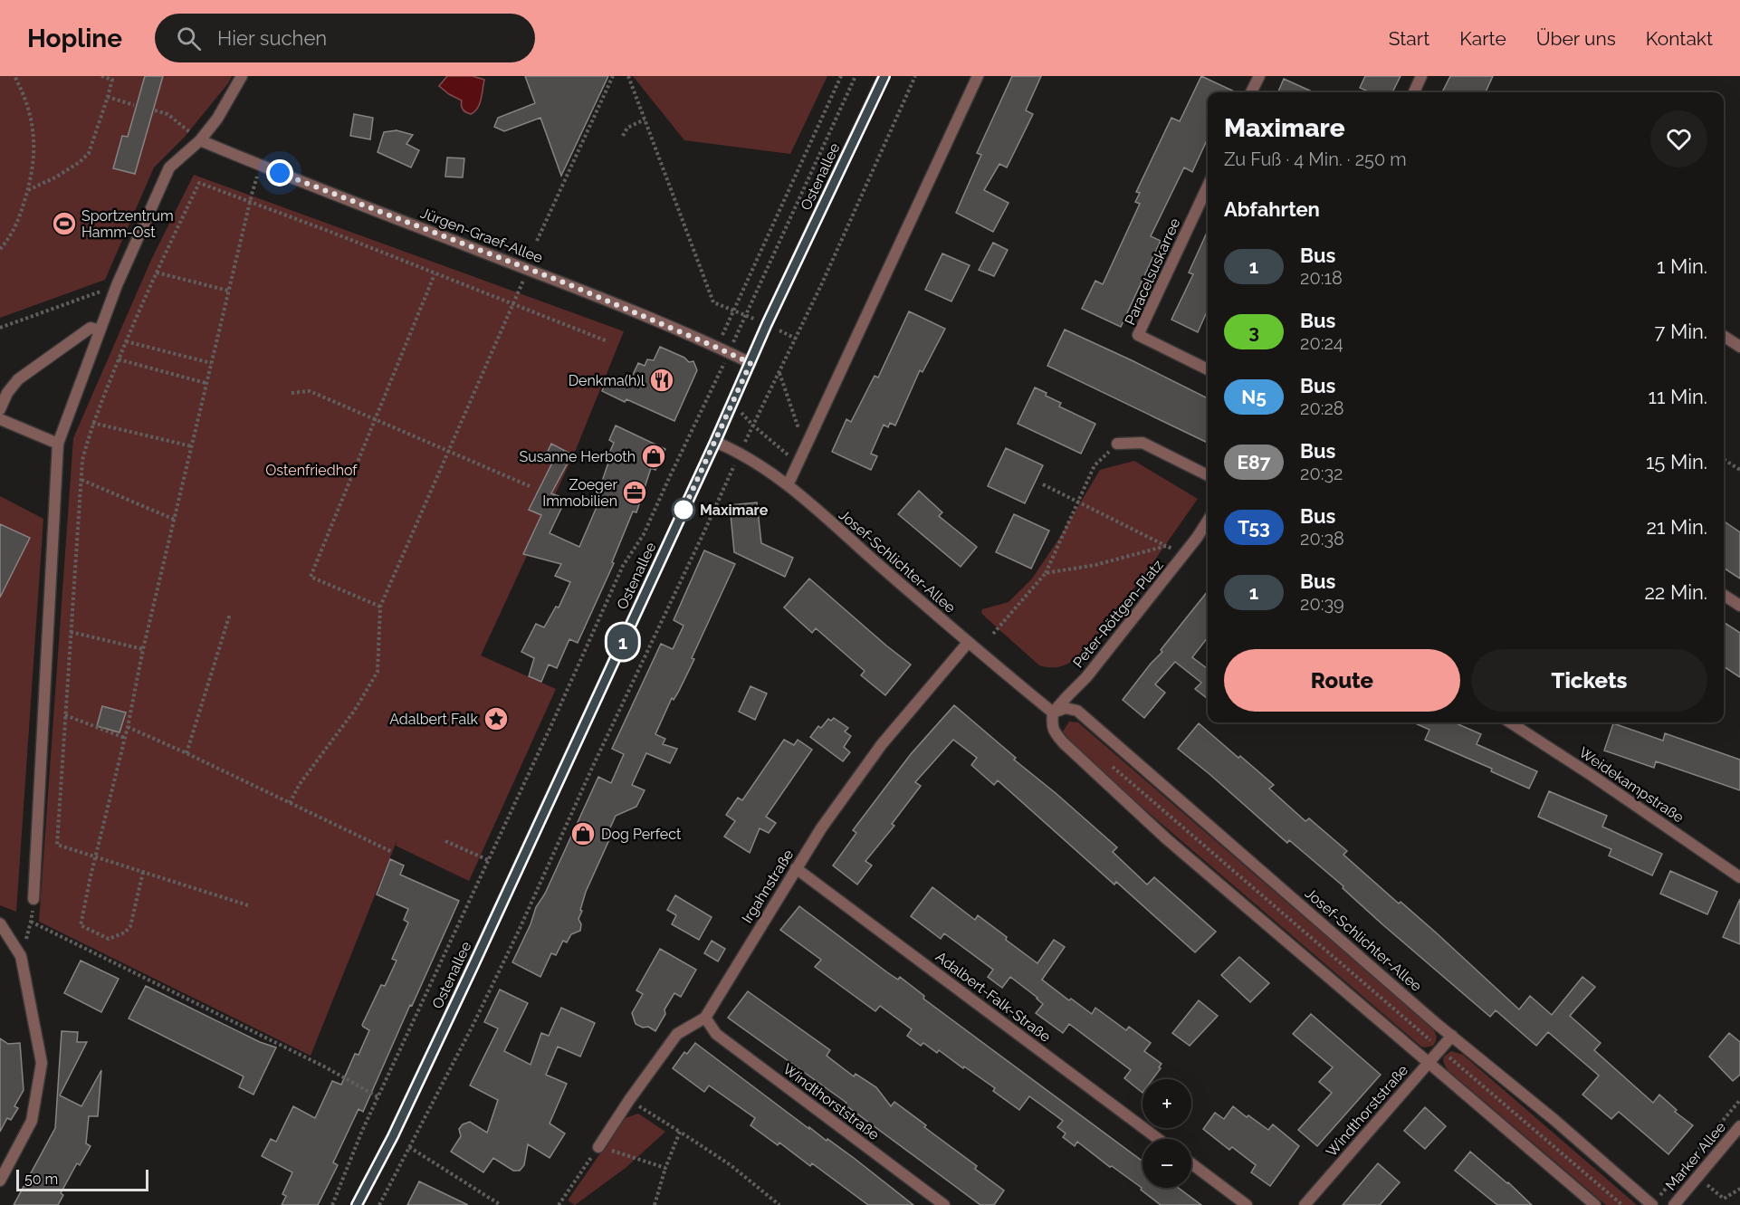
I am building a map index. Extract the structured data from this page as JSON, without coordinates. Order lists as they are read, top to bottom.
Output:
{
  "streets": {
    "main road": ["Ostenallee"],
    "street": [
      "Jürgen-Graef-Allee",
      "Paracelsuskarree",
      "Josef-Schlichter-Allee",
      "Peter-Röttgen-Platz",
      "Weidekampstraße",
      "Irgahnstraße",
      "Adalbert-Falk-Straße",
      "Windthorststraße",
      "Marker Allee"
    ]
  },
  "crossings": [
    ["Ostenallee", "Jürgen-Graef-Allee"],
    ["Ostenallee", "Josef-Schlichter-Allee"],
    ["Josef-Schlichter-Allee", "Peter-Röttgen-Platz"],
    ["Josef-Schlichter-Allee", "Irgahnstraße"],
    ["Josef-Schlichter-Allee", "Windthorststraße"],
    ["Irgahnstraße", "Adalbert-Falk-Straße"],
    ["Irgahnstraße", "Windthorststraße"]
  ],
  "parks": ["Ostenfriedhof"],
  "places": {
    "sports": ["Sportzentrum Hamm-Ost"],
    "restaurant": ["Denkma(h)l"],
    "shop": ["Susanne Herboth", "Dog Perfect"],
    "office": ["Zoeger Immobilien"],
    "other": ["Maximare"],
    "place": ["Adalbert Falk"]
  },
  "lines": ["bus line 1"],
  "scale_bar": "50 m",
  "page": {
    "header": "Hopline",
    "search": "Hier suchen",
    "nav": [
      "Start",
      "Karte",
      "Über uns",
      "Kontakt"
    ],
    "on_map": "1",
    "heading": [
      ["Maximare", "Zu Fuß · 4 Min. · 250 m"],
      "Abfahrten"
    ],
    "list": [
      {
        "mark": "1",
        "name": "Bus",
        "note": "20:18",
        "value": "1 Min."
      },
      {
        "mark": "3",
        "name": "Bus",
        "note": "20:24",
        "value": "7 Min."
      },
      {
        "mark": "N5",
        "name": "Bus",
        "note": "20:28",
        "value": "11 Min."
      },
      {
        "mark": "E87",
        "name": "Bus",
        "note": "20:32",
        "value": "15 Min."
      },
      {
        "mark": "T53",
        "name": "Bus",
        "note": "20:38",
        "value": "21 Min."
      },
      {
        "mark": "1",
        "name": "Bus",
        "note": "20:39",
        "value": "22 Min."
      }
    ],
    "buttons": ["Route", "Tickets"],
    "map_buttons": ["+", "−"],
    "scale": "50 m"
  }
}
